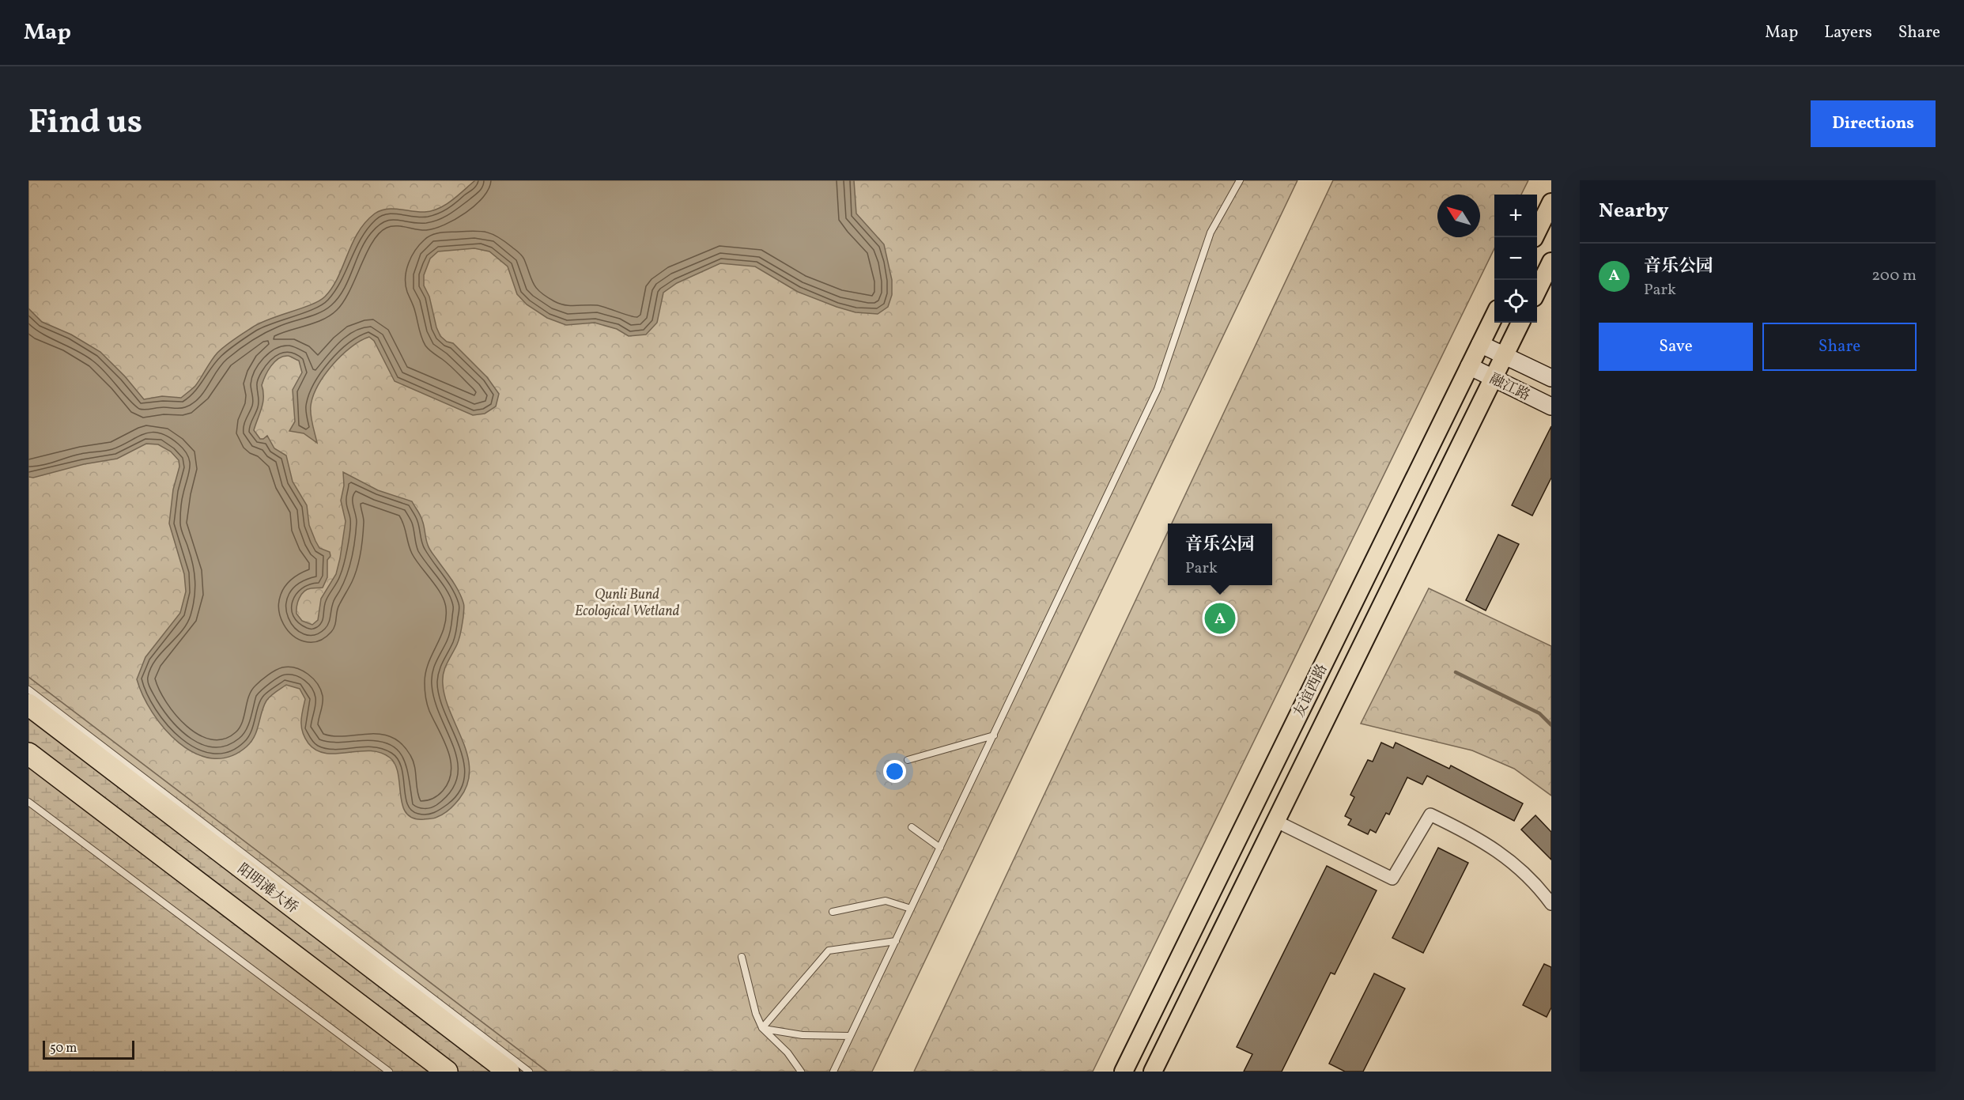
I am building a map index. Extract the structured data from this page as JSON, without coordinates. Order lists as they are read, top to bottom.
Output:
{
  "streets": {
    "highway": ["阳明滩大桥"],
    "main road": ["融江路", "友谊西路"]
  },
  "crossings": [
    ["融江路", "友谊西路"]
  ],
  "parks": ["Qunli Bund Ecological Wetland"],
  "scale_bar": "50 m",
  "north": "top left",
  "page": {
    "header": "Map",
    "nav": ["Map", "Layers", "Share"],
    "title": "Find us",
    "buttons": [
      "Directions",
      ["Save", "Share"]
    ],
    "heading": "Nearby",
    "map_buttons": ["+", "−"],
    "list": [
      {
        "mark": "A",
        "name": "音乐公园",
        "note": "Park",
        "value": "200 m"
      }
    ],
    "popup": ["音乐公园", "Park"],
    "pins": "A",
    "scale": "50 m"
  }
}
